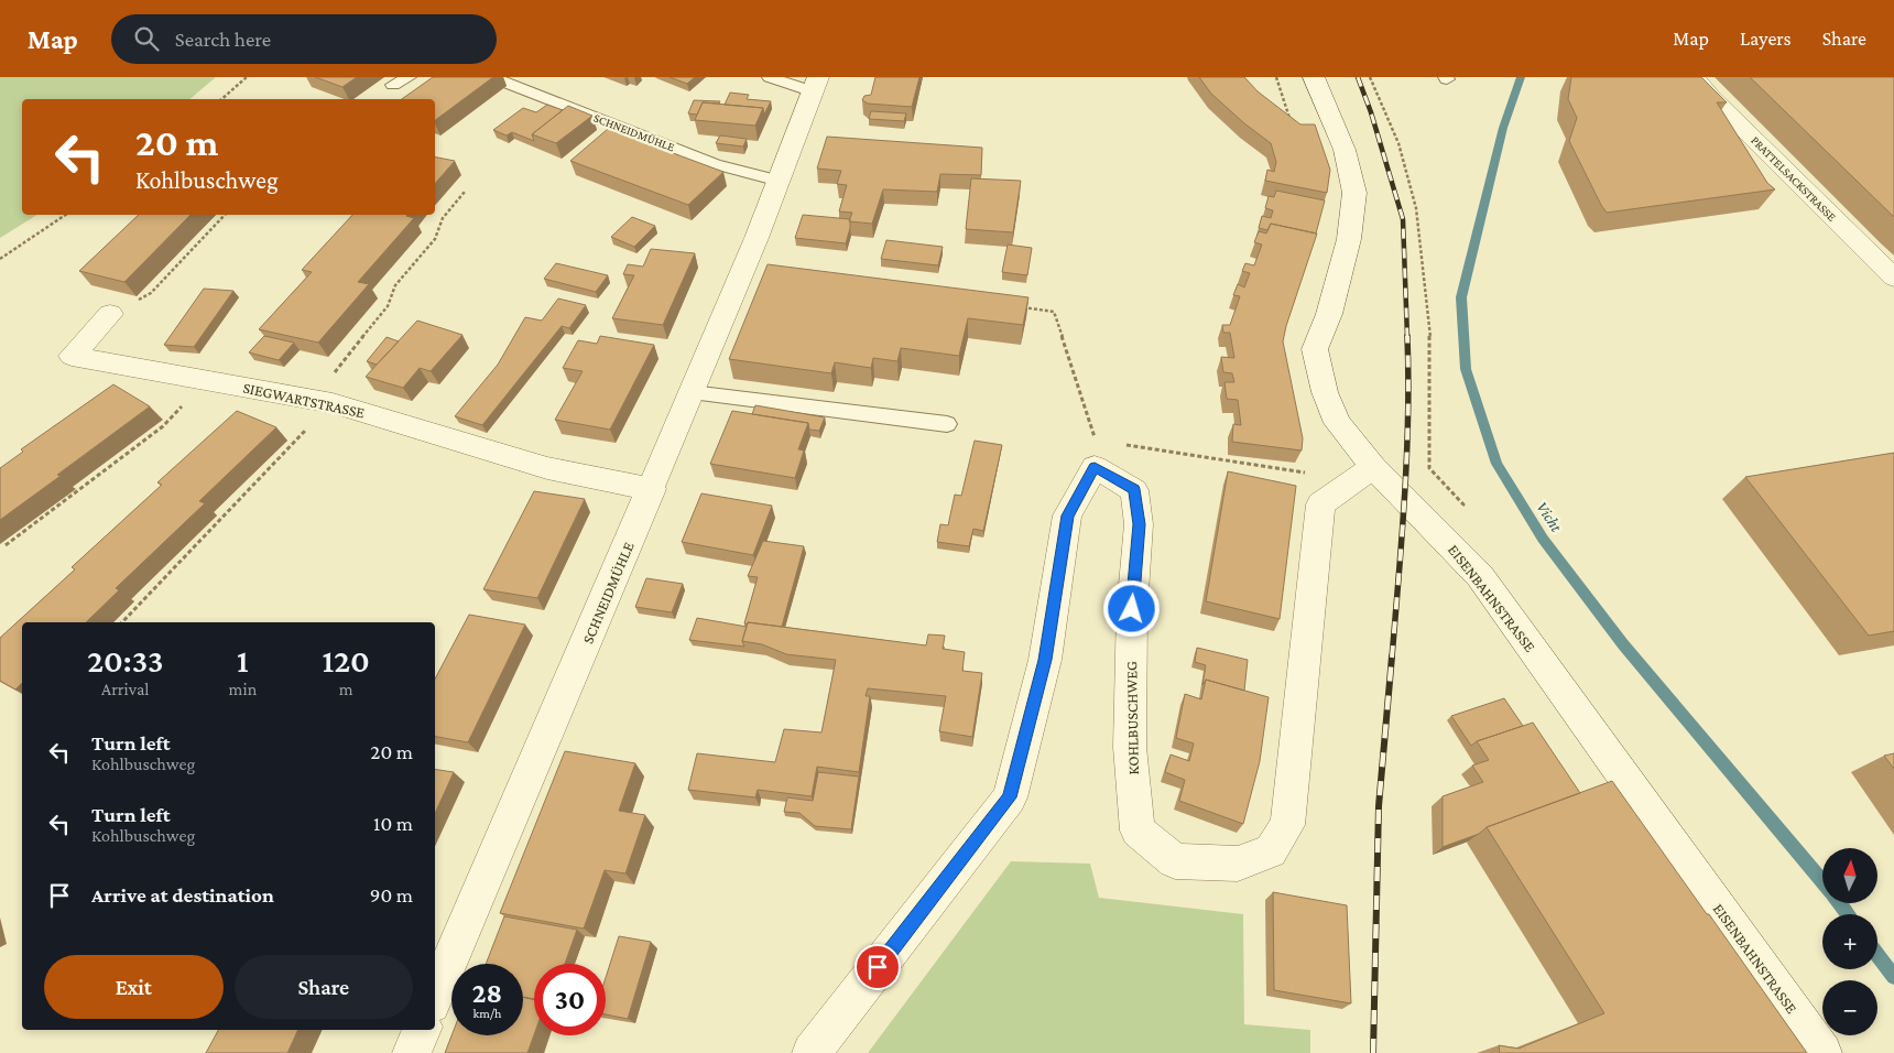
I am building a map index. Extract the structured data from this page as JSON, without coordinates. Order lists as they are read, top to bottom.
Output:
{
  "streets": {
    "street": [
      "SCHNEIDMÜHLE",
      "PRATTELSACKSTRASSE",
      "SIEGWARTSTRASSE",
      "EISENBAHNSTRASSE",
      "KOHLBUSCHWEG"
    ]
  },
  "crossings": [
    ["SCHNEIDMÜHLE", "SIEGWARTSTRASSE"],
    ["EISENBAHNSTRASSE", "KOHLBUSCHWEG"]
  ],
  "water": ["Vicht"],
  "north": "top",
  "page": {
    "header": "Map",
    "search": "Search here",
    "nav": ["Map", "Layers", "Share"],
    "turn": ["20 m", "Kohlbuschweg"],
    "eta": [
      "20:33",
      "Arrival",
      "1",
      "min",
      "120",
      "m"
    ],
    "list": [
      {
        "name": "Turn left",
        "note": "Kohlbuschweg",
        "value": "20 m"
      },
      {
        "name": "Turn left",
        "note": "Kohlbuschweg",
        "value": "10 m"
      },
      {
        "name": "Arrive at destination",
        "value": "90 m"
      }
    ],
    "map_buttons": ["+", "−"],
    "buttons": ["Exit", "Share"],
    "speed": "28 km/h",
    "limit": "30"
  }
}
